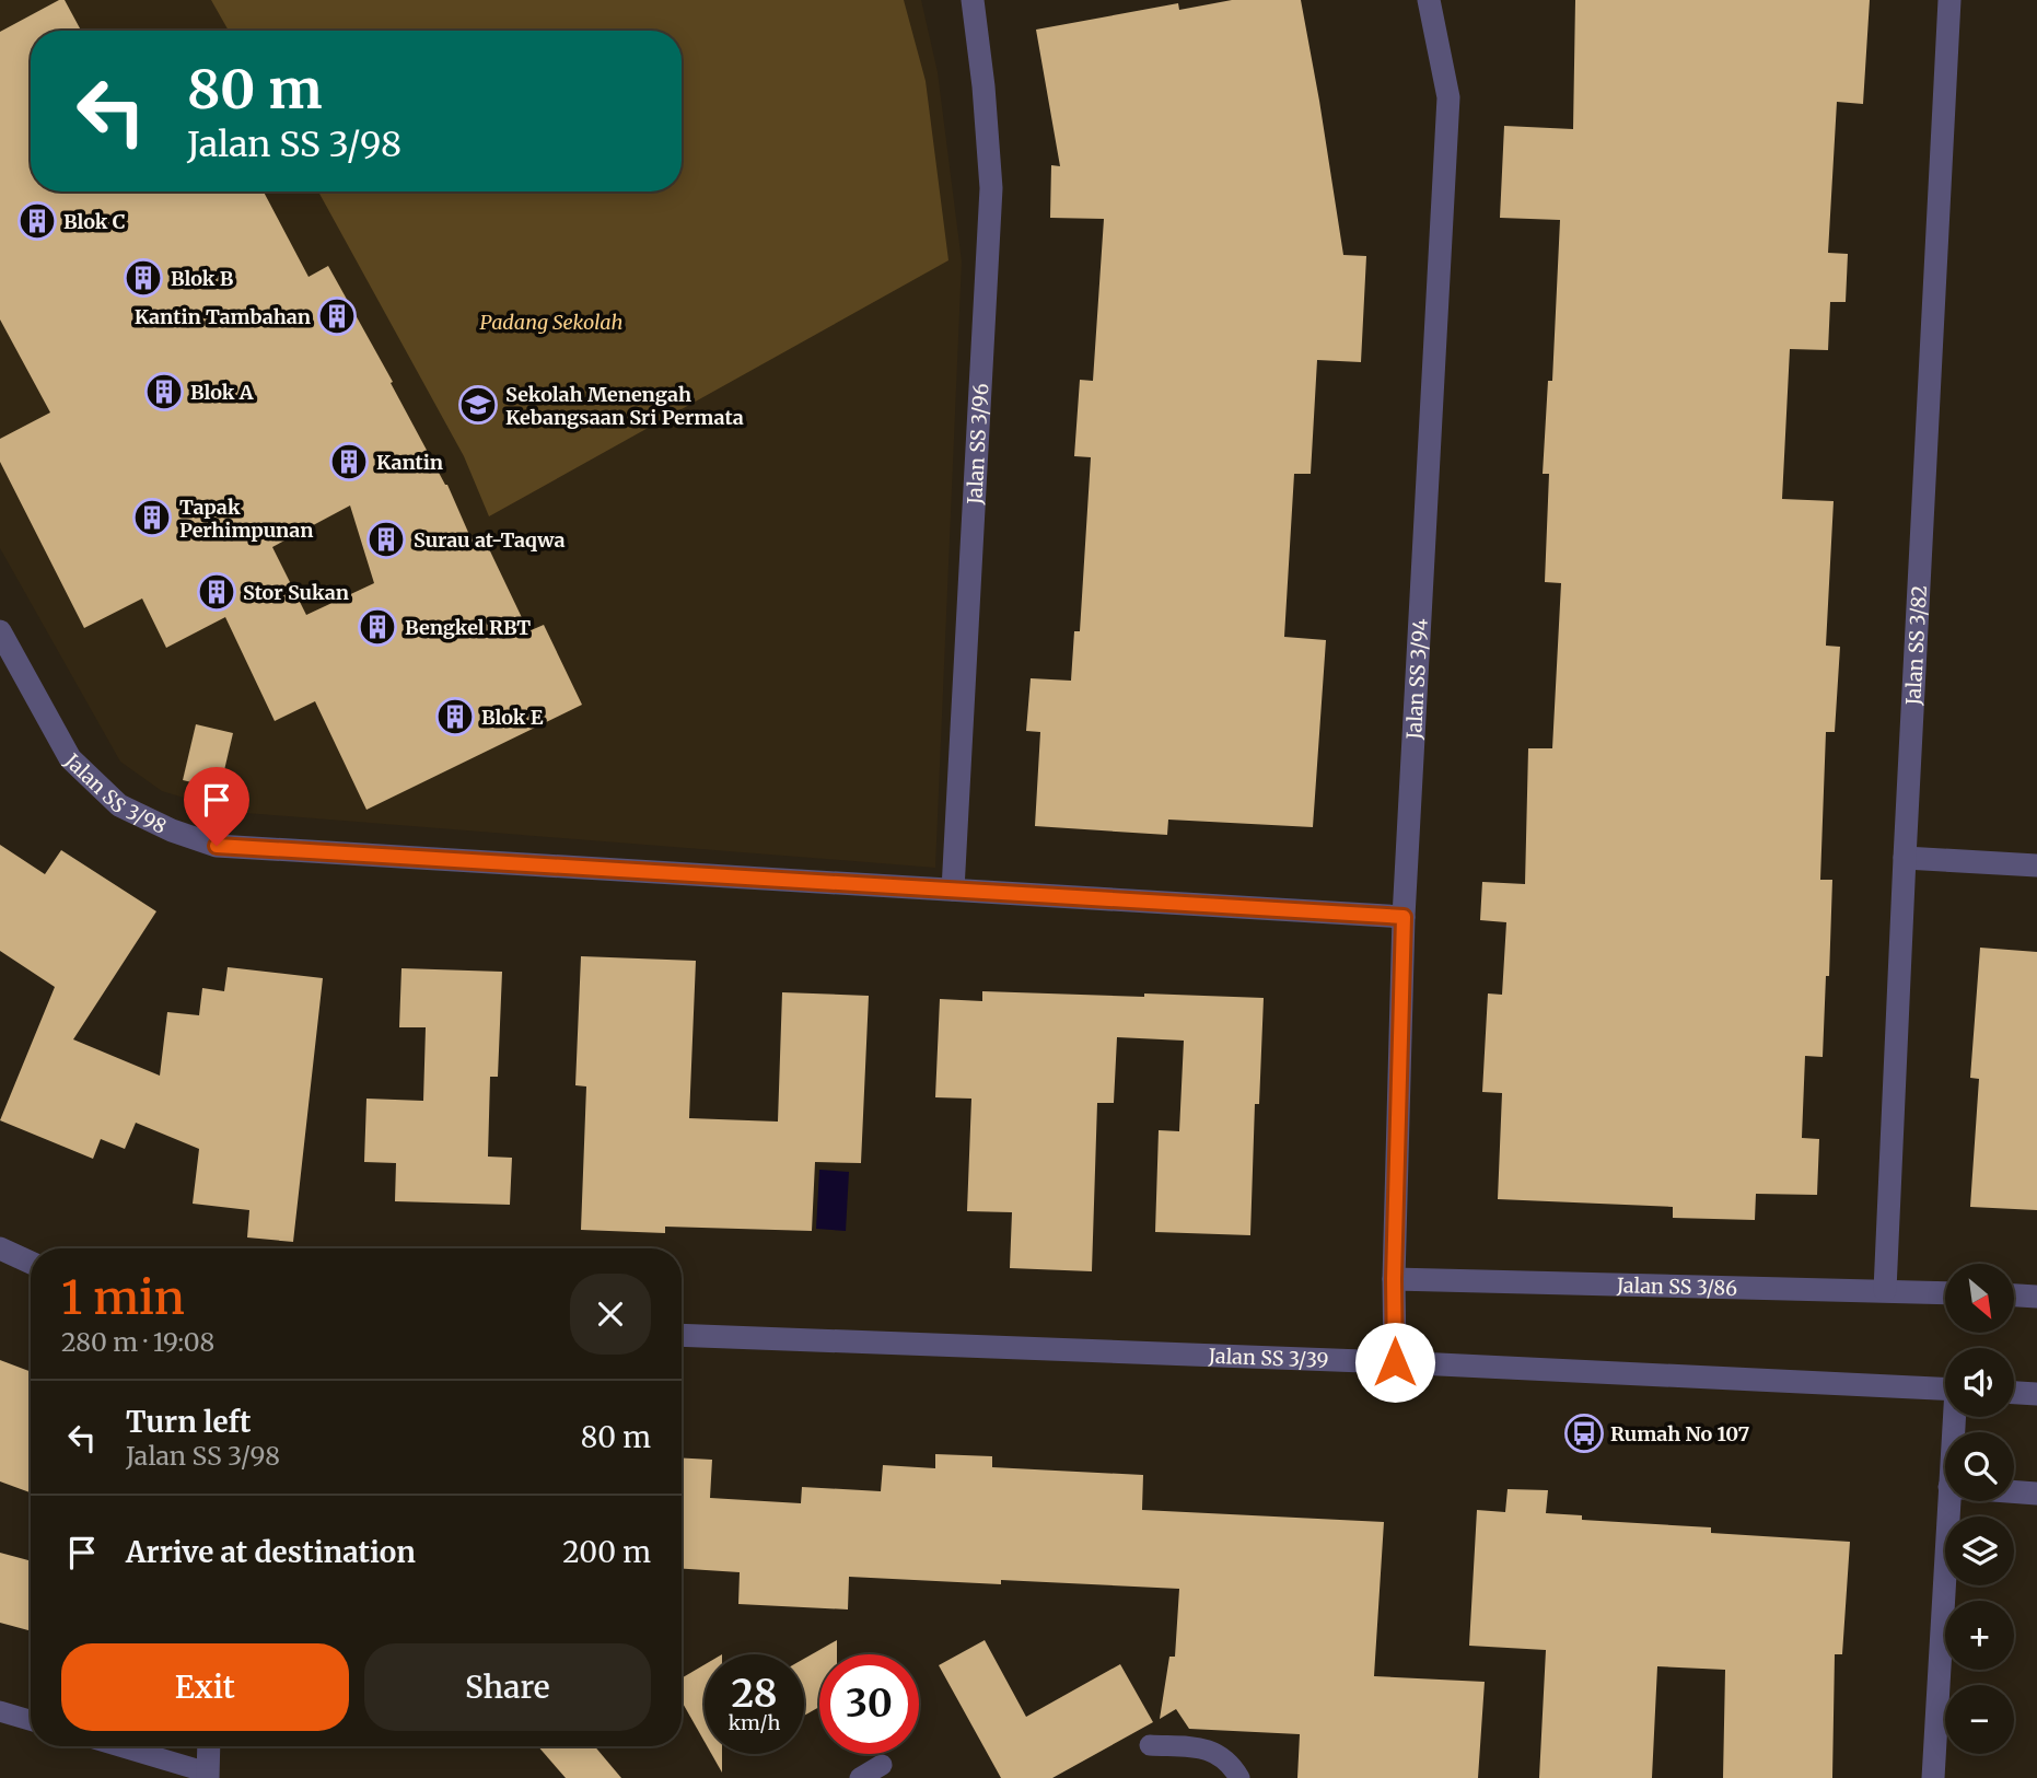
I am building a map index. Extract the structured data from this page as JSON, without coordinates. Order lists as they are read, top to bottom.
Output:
{
  "streets": {
    "street": [
      "Jalan SS 3/96",
      "Jalan SS 3/82",
      "Jalan SS 3/94",
      "Jalan SS 3/98",
      "Jalan SS 3/86",
      "Jalan SS 3/39"
    ]
  },
  "crossings": [
    ["Jalan SS 3/96", "Jalan SS 3/98"],
    ["Jalan SS 3/82", "Jalan SS 3/86"],
    ["Jalan SS 3/94", "Jalan SS 3/98"],
    ["Jalan SS 3/94", "Jalan SS 3/86"],
    ["Jalan SS 3/94", "Jalan SS 3/39"]
  ],
  "parks": ["Padang Sekolah"],
  "places": {
    "building": [
      "Blok C",
      "Blok B",
      "Kantin Tambahan",
      "Blok A",
      "Kantin",
      "Tapak Perhimpunan",
      "Surau at-Taqwa",
      "Stor Sukan",
      "Bengkel RBT",
      "Blok E"
    ],
    "school or university": ["Sekolah Menengah Kebangsaan Sri Permata"],
    "bus stop": ["Rumah No 107"]
  },
  "north": "bottom right",
  "page": {
    "turn": ["80 m", "Jalan SS 3/98"],
    "heading": ["1 min", "280 m · 19:08"],
    "map_buttons": ["+", "−"],
    "list": [
      {
        "name": "Turn left",
        "note": "Jalan SS 3/98",
        "value": "80 m"
      },
      {
        "name": "Arrive at destination",
        "value": "200 m"
      }
    ],
    "buttons": ["Exit", "Share"],
    "speed": "28 km/h",
    "limit": "30"
  }
}
